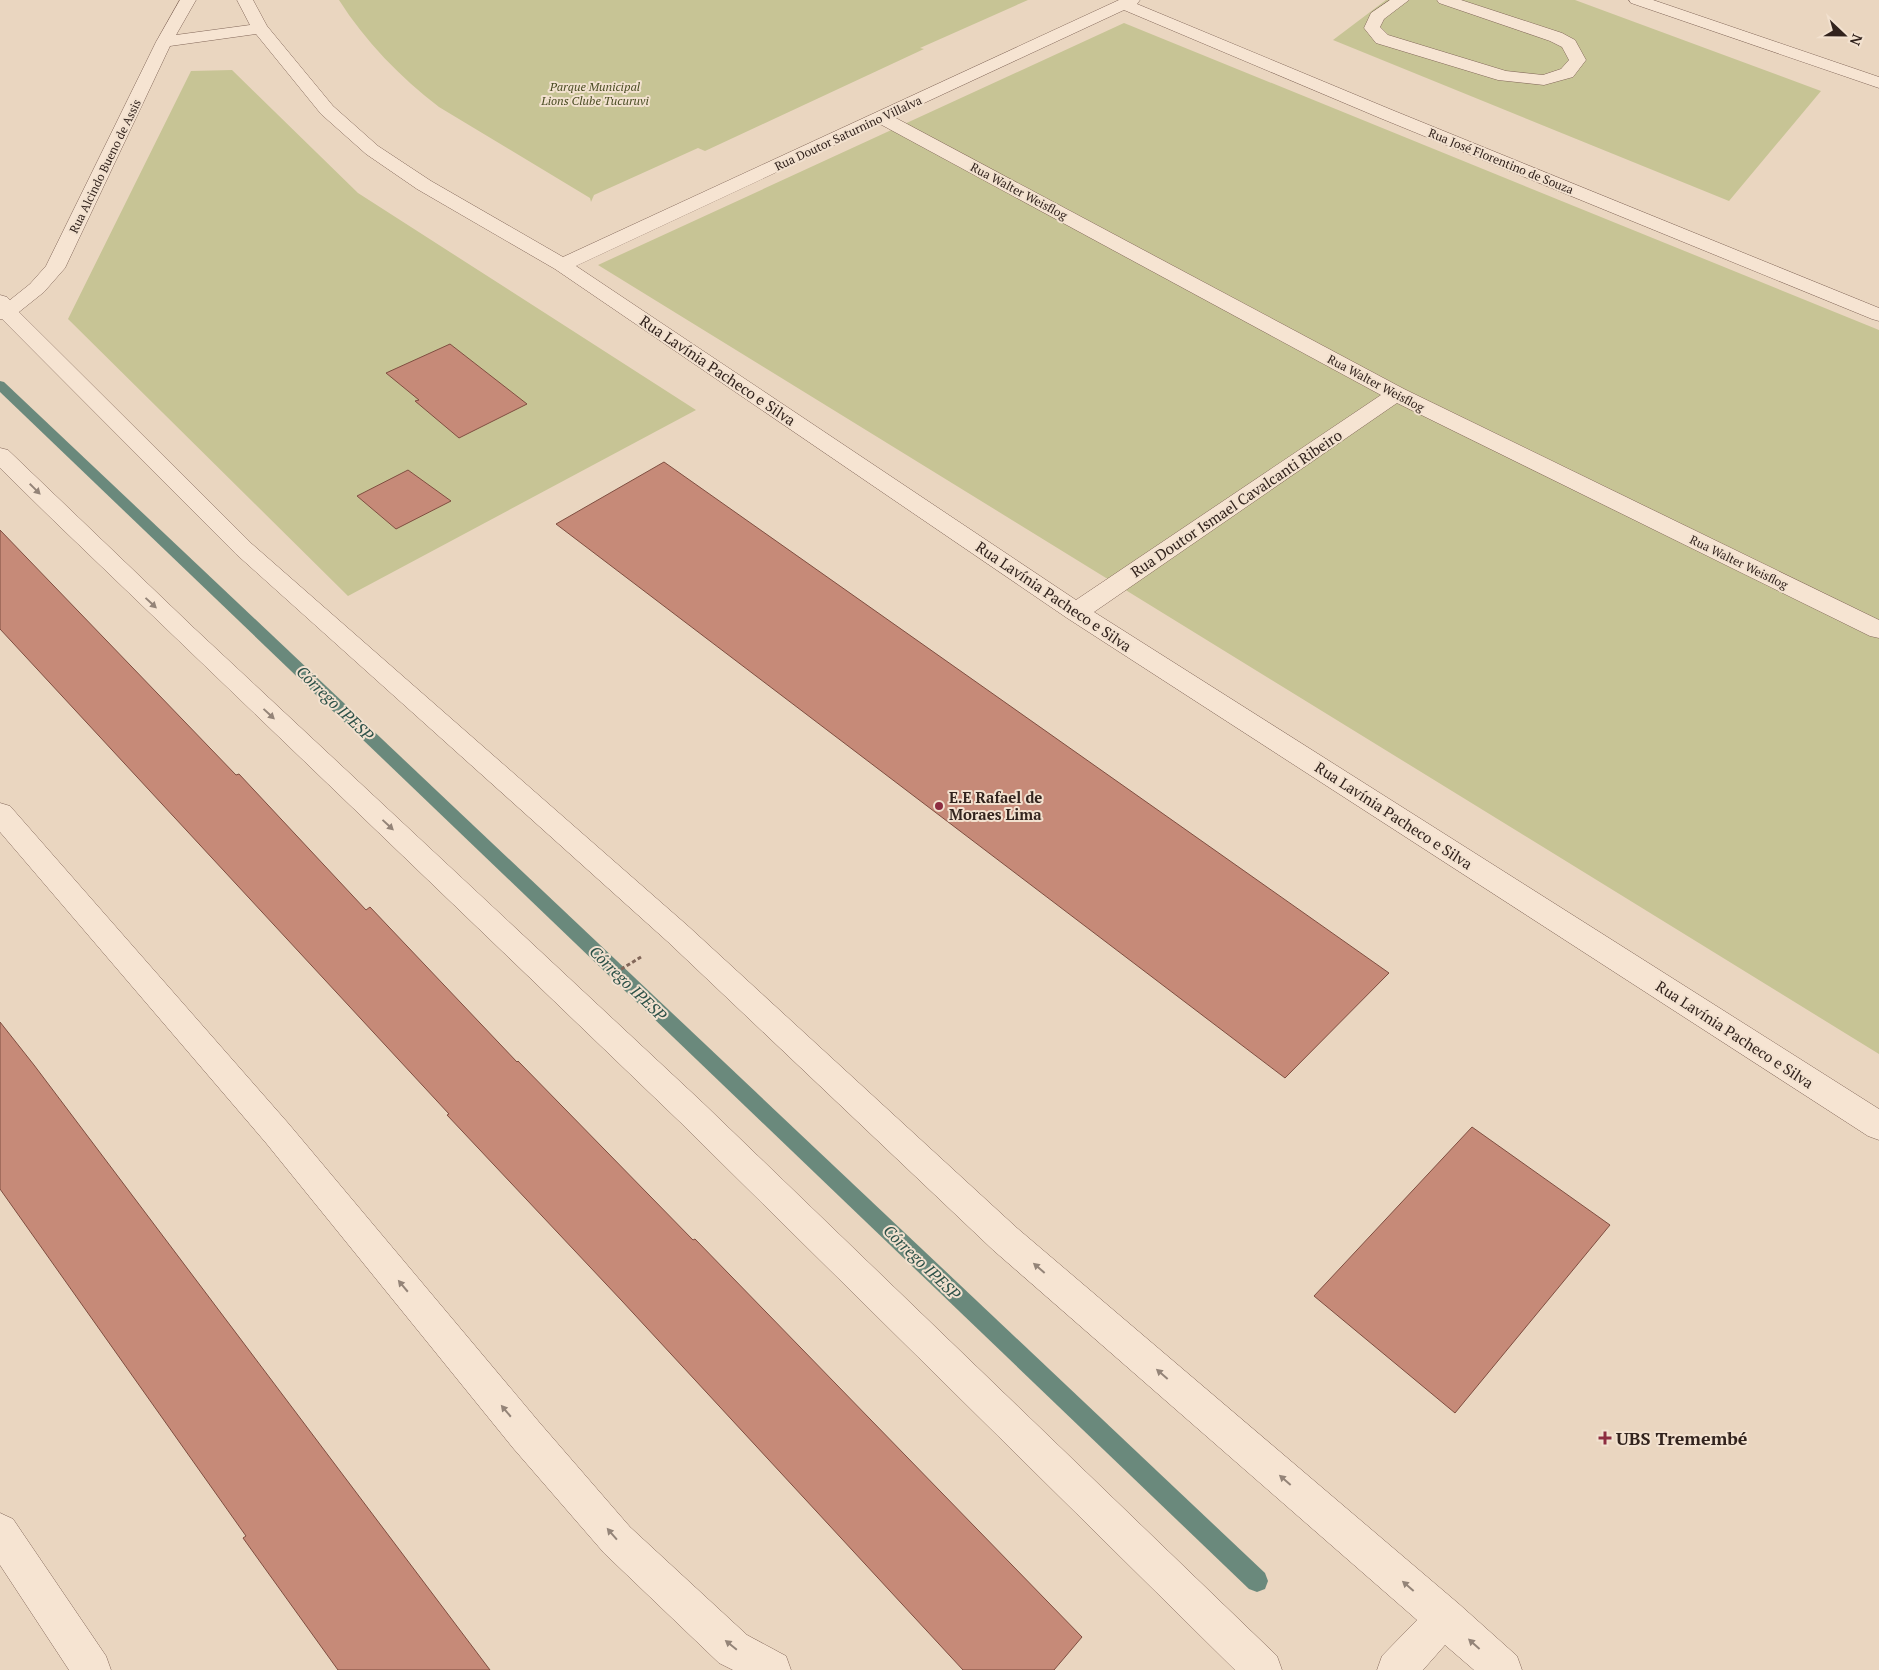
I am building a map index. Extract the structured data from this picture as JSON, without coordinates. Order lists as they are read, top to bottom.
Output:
{
  "streets": {
    "street": [
      "Rua Doutor Saturnino Villalva",
      "Rua José Florentino de Souza",
      "Rua Alcindo Bueno de Assis",
      "Rua Walter Weisflog",
      "Rua Lavínia Pacheco e Silva",
      "Rua Doutor Ismael Cavalcanti Ribeiro"
    ]
  },
  "crossings": [
    ["Rua Doutor Saturnino Villalva", "Rua José Florentino de Souza"],
    ["Rua Doutor Saturnino Villalva", "Rua Walter Weisflog"],
    ["Rua Doutor Saturnino Villalva", "Rua Lavínia Pacheco e Silva"],
    ["Rua Walter Weisflog", "Rua Doutor Ismael Cavalcanti Ribeiro"],
    ["Rua Lavínia Pacheco e Silva", "Rua Doutor Ismael Cavalcanti Ribeiro"]
  ],
  "water": ["Córrego IPESP"],
  "parks": ["Parque Municipal Lions Clube Tucuruvi"],
  "places": {
    "other": ["E.E Rafael de Moraes Lima"],
    "health": ["UBS Tremembé"]
  },
  "north": "right"
}
